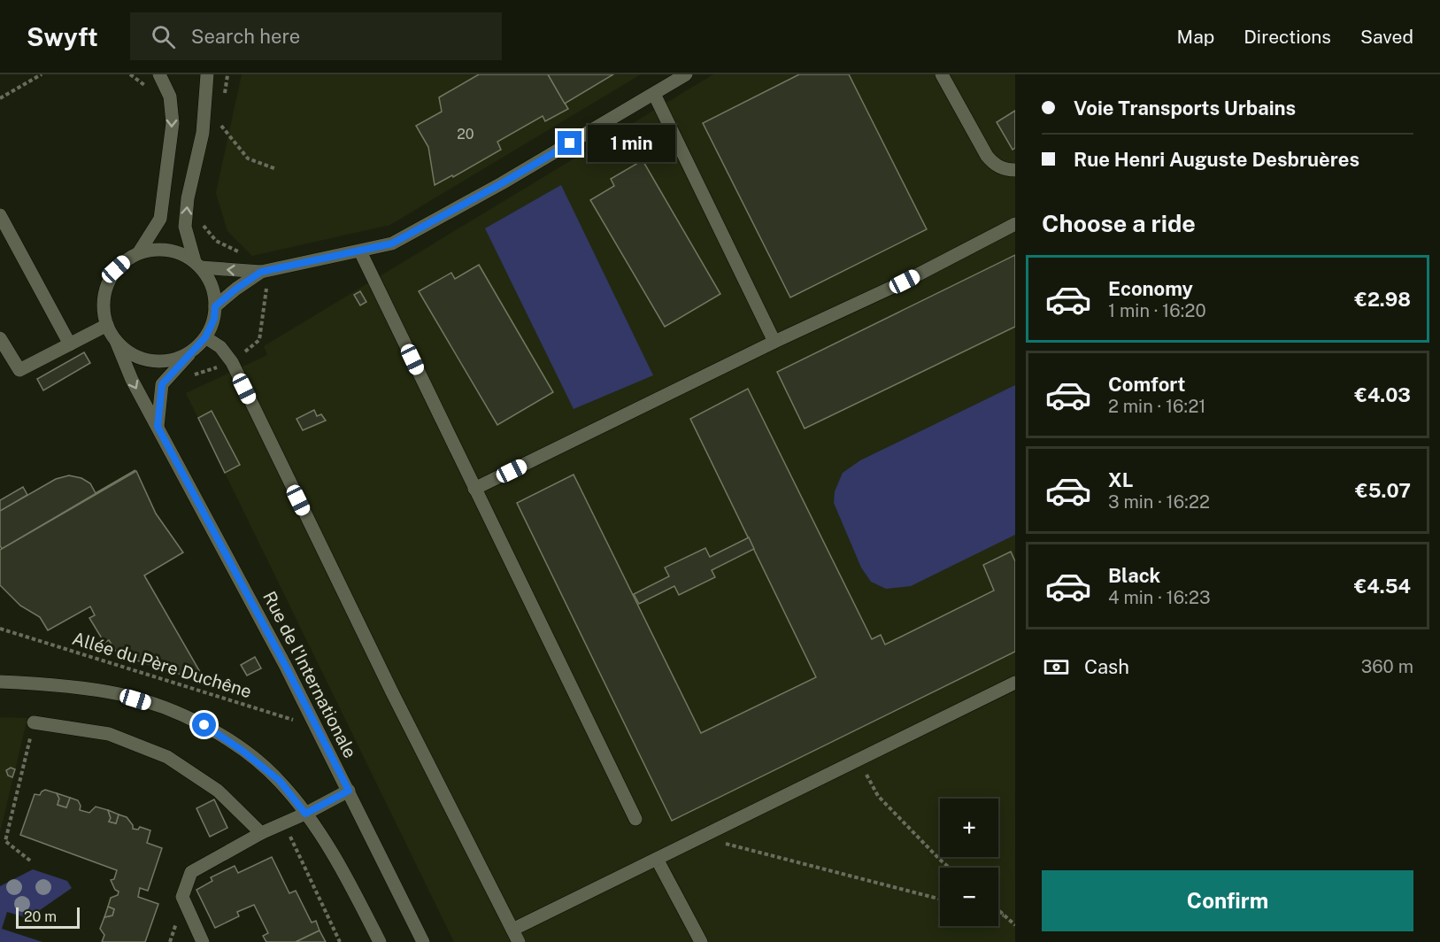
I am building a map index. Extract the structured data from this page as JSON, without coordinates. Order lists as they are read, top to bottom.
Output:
{
  "streets": {
    "street": ["Rue de l'Internationale"],
    "path": ["Allée du Père Duchêne"]
  },
  "crossings": [
    ["Allée du Père Duchêne", "Rue de l'Internationale"]
  ],
  "house_numbers": ["20"],
  "scale_bar": "20 m",
  "page": {
    "header": "Swyft",
    "search": "Search here",
    "nav": ["Map", "Directions", "Saved"],
    "banner": ["Voie Transports Urbains", "Rue Henri Auguste Desbruères"],
    "bubble": "1 min",
    "heading": "Choose a ride",
    "list": [
      {
        "name": "Economy",
        "note": "1 min · 16:20",
        "value": "€2.98"
      },
      {
        "name": "Comfort",
        "note": "2 min · 16:21",
        "value": "€4.03"
      },
      {
        "name": "XL",
        "note": "3 min · 16:22",
        "value": "€5.07"
      },
      {
        "name": "Black",
        "note": "4 min · 16:23",
        "value": "€4.54"
      }
    ],
    "pay": ["Cash", "360 m"],
    "map_buttons": ["+", "−"],
    "buttons": "Confirm",
    "scale": "20 m"
  }
}
